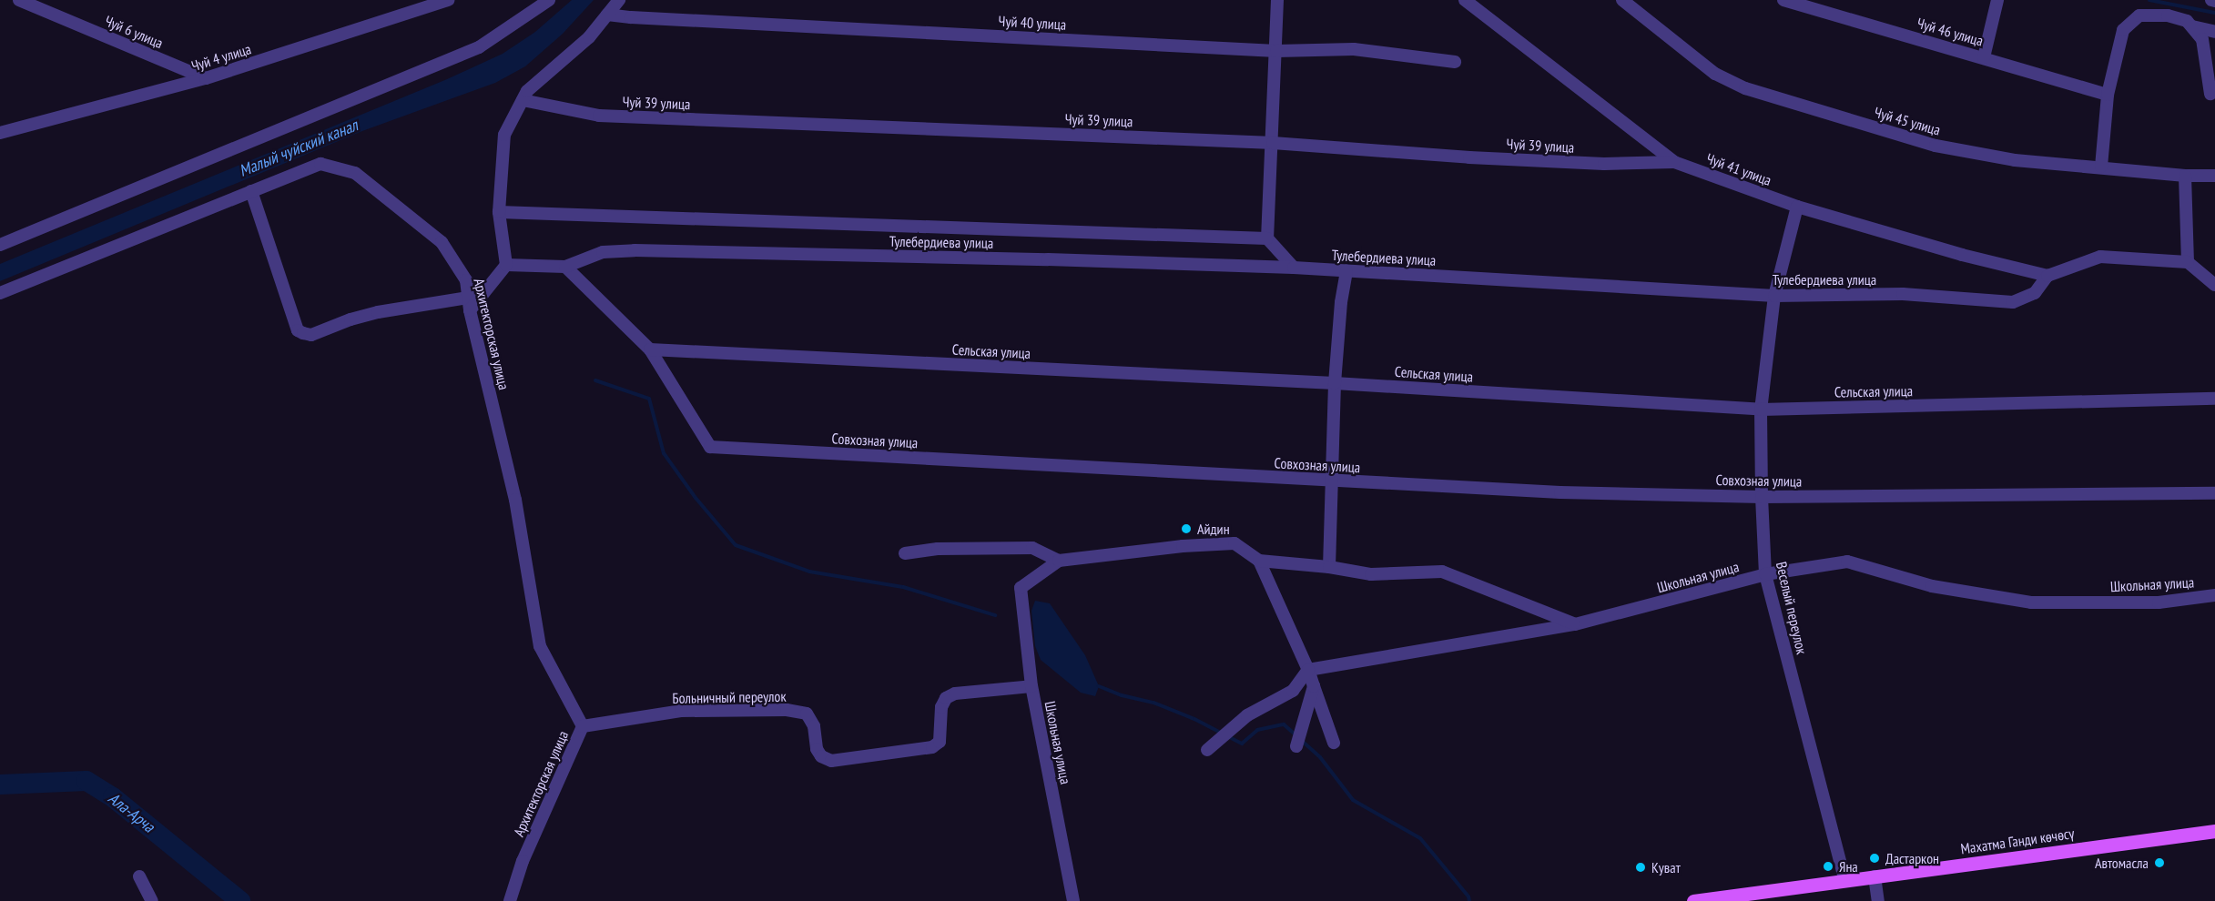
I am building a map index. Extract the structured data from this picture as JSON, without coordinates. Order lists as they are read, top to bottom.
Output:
{
  "streets": {
    "main road": ["Махатма Ганди көчөсү"],
    "street": [
      "Чуй 40 улица",
      "Чуй 6 улица",
      "Чуй 46 улица",
      "Чуй 4 улица",
      "Чуй 39 улица",
      "Чуй 45 улица",
      "Чуй 41 улица",
      "Тулебердиева улица",
      "Архитекторская улица",
      "Сельская улица",
      "Совхозная улица",
      "Школьная улица",
      "Веселый переулок",
      "Больничный переулок"
    ]
  },
  "crossings": [
    ["Чуй 6 улица", "Чуй 4 улица"],
    ["Чуй 39 улица", "Чуй 41 улица"],
    ["Чуй 41 улица", "Тулебердиева улица"],
    ["Чуй 41 улица", "Веселый переулок"],
    ["Тулебердиева улица", "Совхозная улица"],
    ["Тулебердиева улица", "Веселый переулок"],
    ["Архитекторская улица", "Больничный переулок"],
    ["Сельская улица", "Совхозная улица"],
    ["Сельская улица", "Веселый переулок"],
    ["Совхозная улица", "Веселый переулок"],
    ["Школьная улица", "Веселый переулок"],
    ["Школьная улица", "Больничный переулок"],
    ["Веселый переулок", "Махатма Ганди көчөсү"]
  ],
  "water": ["Малый чуйский канал", "Ала-Арча"],
  "places": [
    "Айдин",
    "Дастаркон",
    "Автомасла",
    "Яна",
    "Куват"
  ]
}
